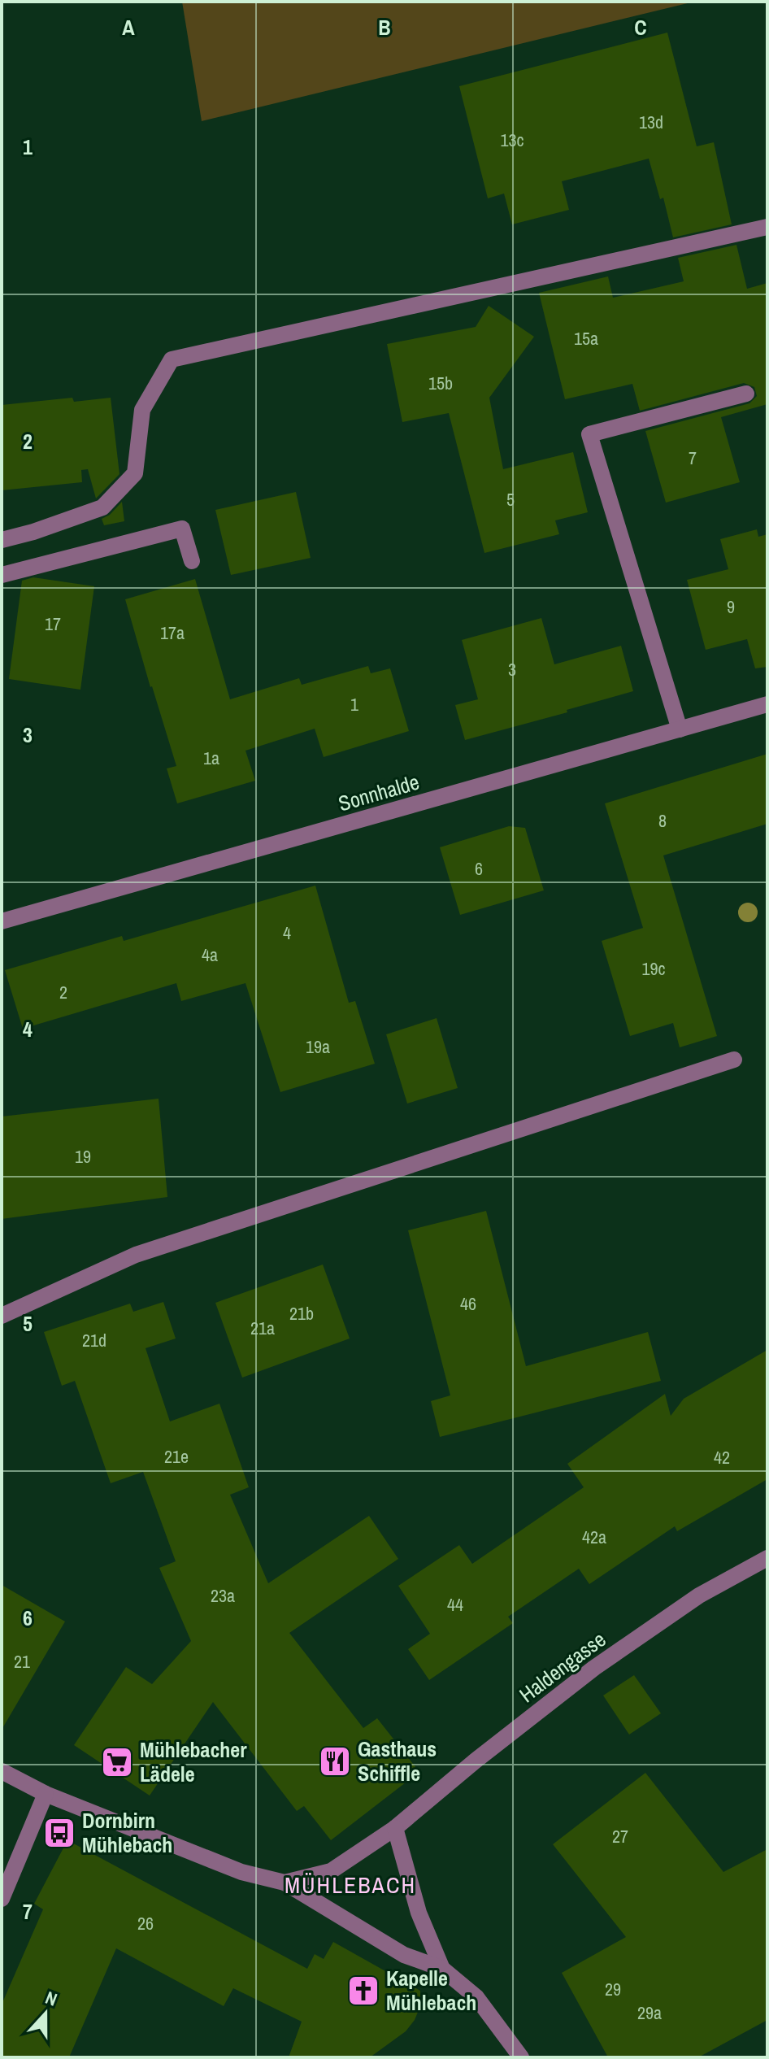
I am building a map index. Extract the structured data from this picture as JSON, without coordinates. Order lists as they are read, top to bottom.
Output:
{
  "streets": {
    "street": ["Sonnhalde", "Haldengasse"]
  },
  "districts": ["MÜHLEBACH"],
  "places": {
    "restaurant": ["Gasthaus Schiffle"],
    "supermarket": ["Mühlebacher Lädele"],
    "bus stop": ["Dornbirn Mühlebach"],
    "church": ["Kapelle Mühlebach"]
  },
  "house_numbers": [
    "13d",
    "13c",
    "15a",
    "15b",
    "7",
    "5",
    "9",
    "17",
    "17a",
    "3",
    "1",
    "1a",
    "8",
    "6",
    "4",
    "4a",
    "19c",
    "2",
    "19a",
    "19",
    "46",
    "21b",
    "21a",
    "21d",
    "21e",
    "42",
    "42a",
    "23a",
    "44",
    "21",
    "27",
    "26",
    "29",
    "29a"
  ],
  "north": "top",
  "grid": {
    "columns": ["A", "B", "C"],
    "rows": [
      "1",
      "2",
      "3",
      "4",
      "5",
      "6",
      "7"
    ]
  }
}
